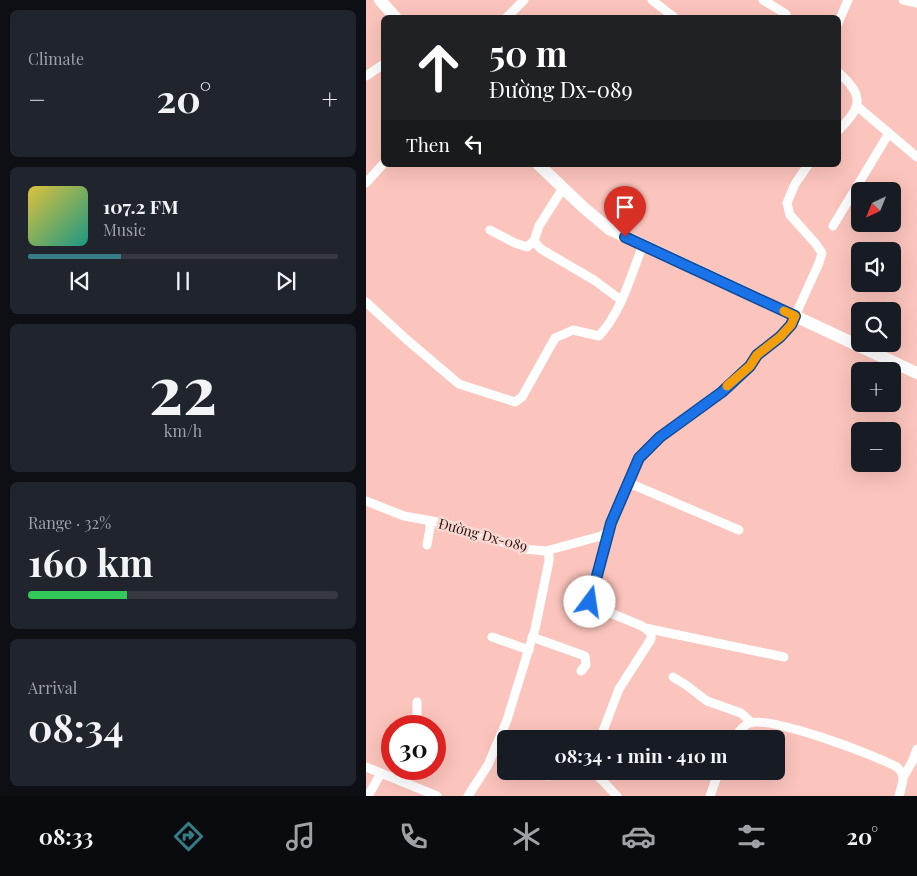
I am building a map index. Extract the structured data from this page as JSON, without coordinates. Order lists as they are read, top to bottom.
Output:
{
  "streets": {
    "street": ["Đường Dx-089"]
  },
  "north": "bottom left",
  "page": {
    "tile": [
      "Climate",
      ["22", "km/h"],
      ["Range · 32%", "160 km"],
      ["Arrival", "08:34"]
    ],
    "turn": ["50 m", "Đường Dx-089"],
    "heat": ["−", "20°", "+"],
    "then": "Then",
    "map_buttons": ["+", "−"],
    "song": ["107.2 FM", "Music"],
    "limit": "30",
    "trip": "08:34 · 1 min · 410 m",
    "tabs": ["08:33", "20°"]
  }
}
